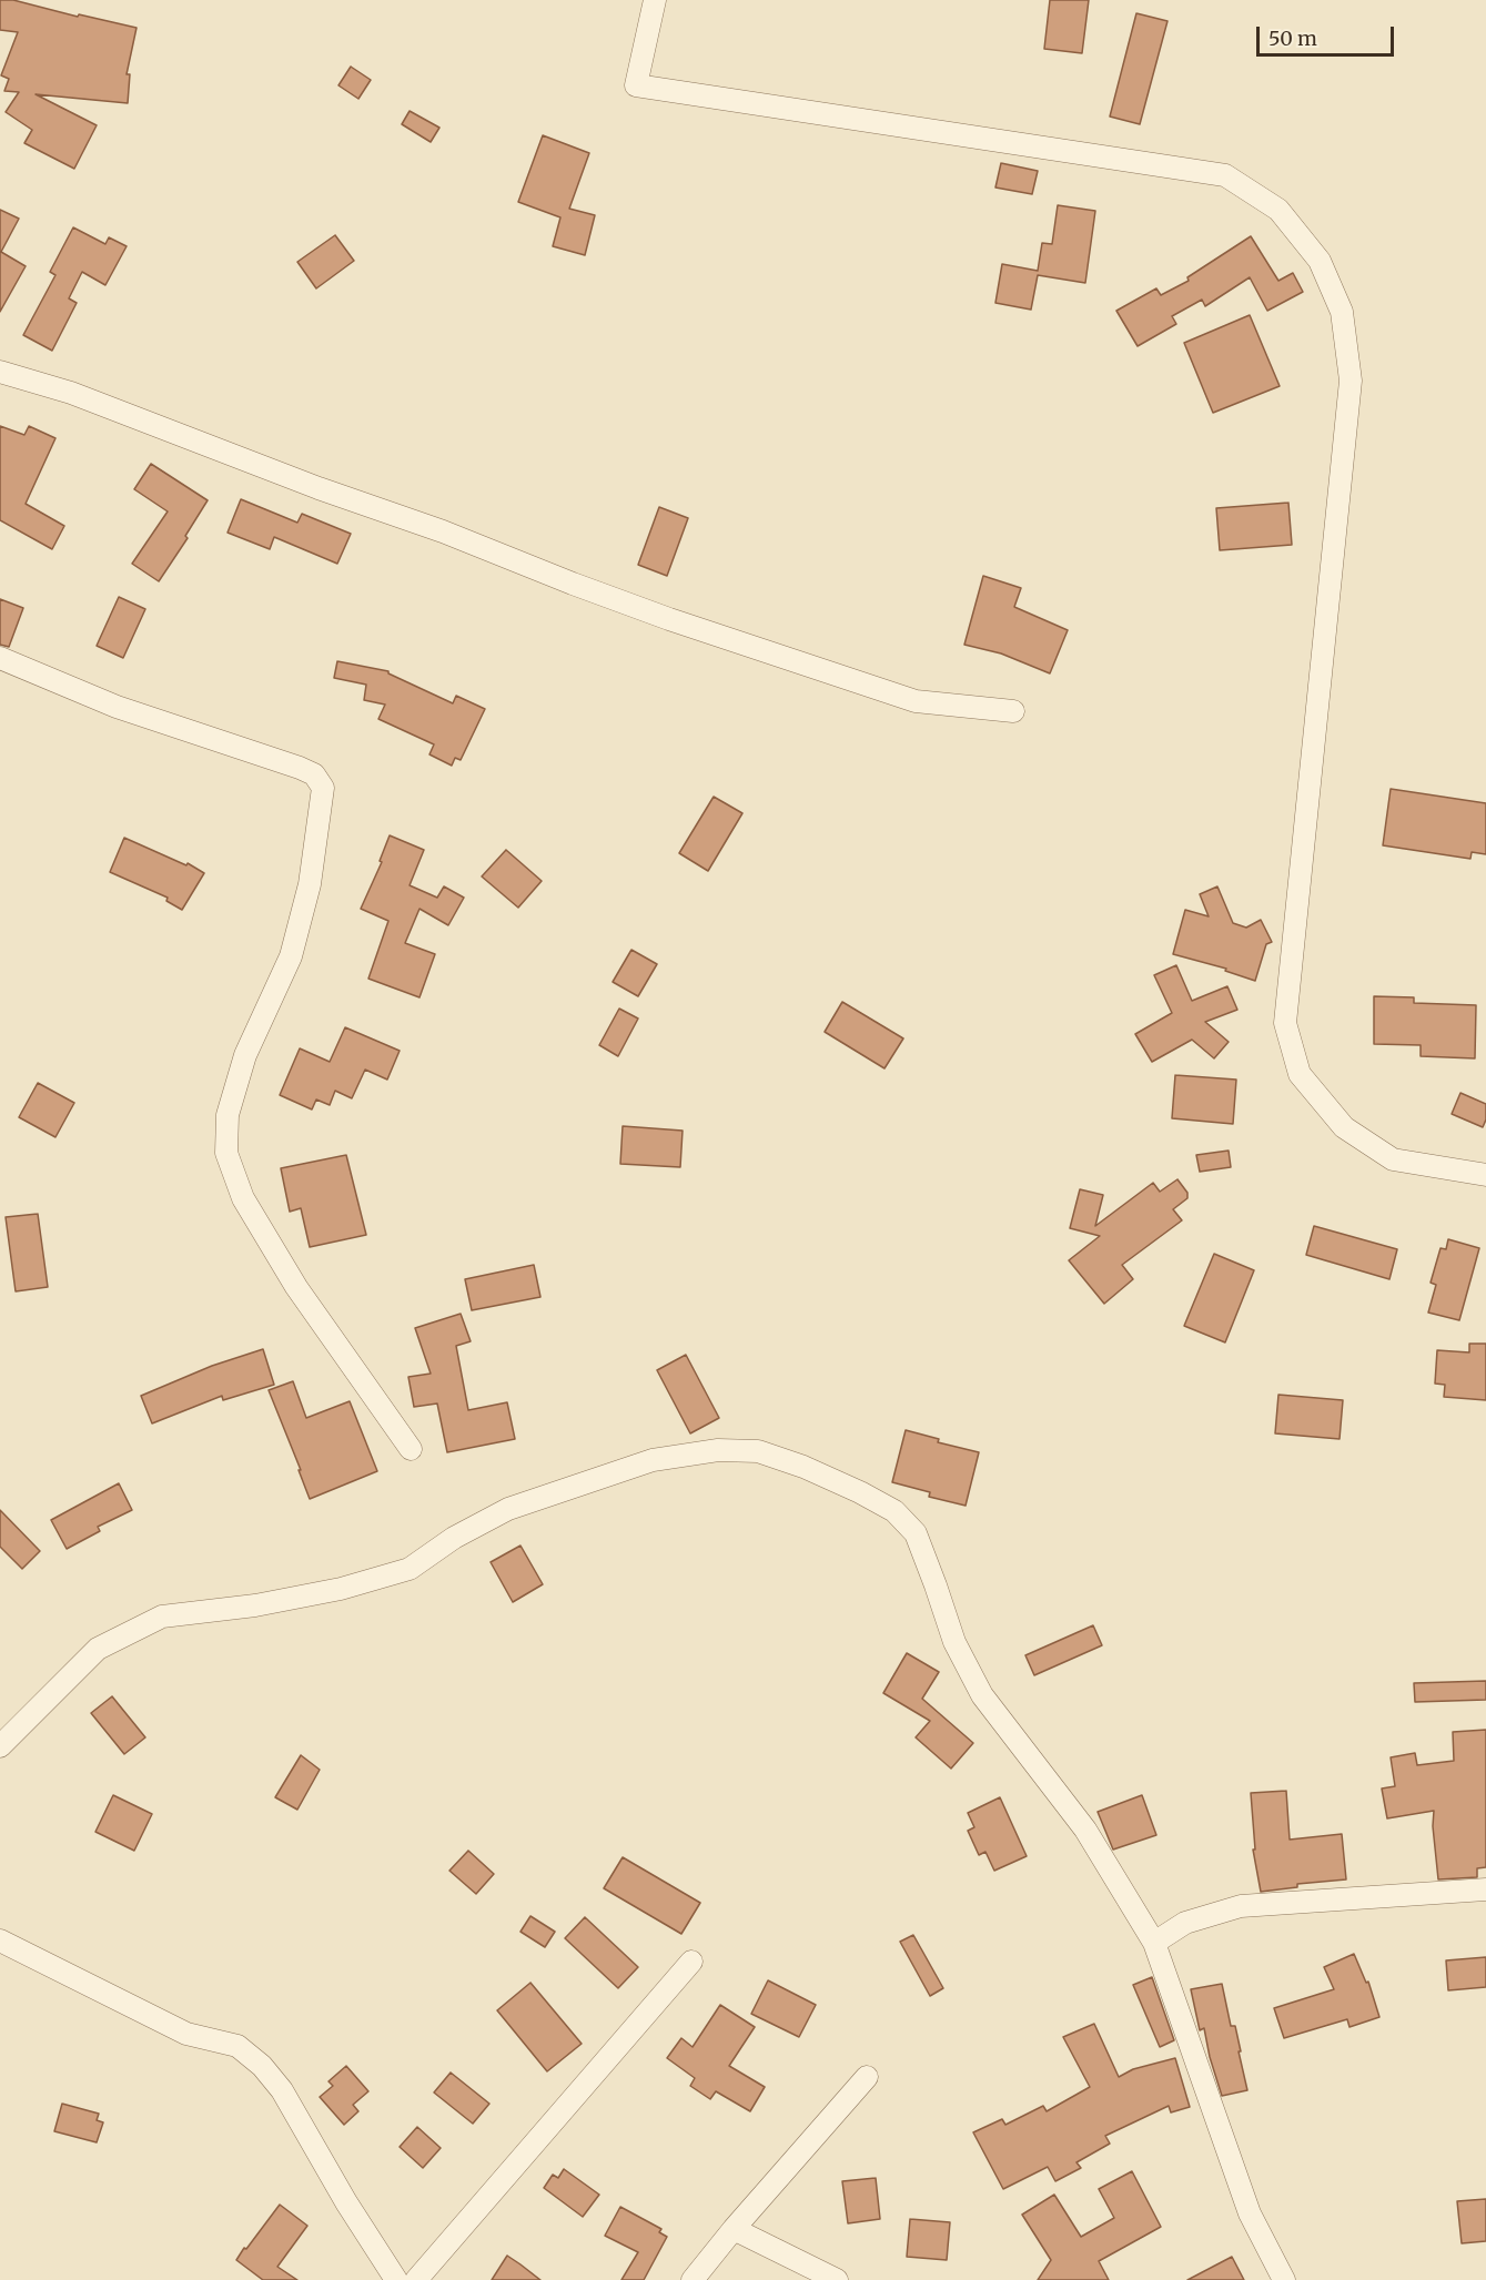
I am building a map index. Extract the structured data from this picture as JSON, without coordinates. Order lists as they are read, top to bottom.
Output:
{
  "scale_bar": "50 m"
}
